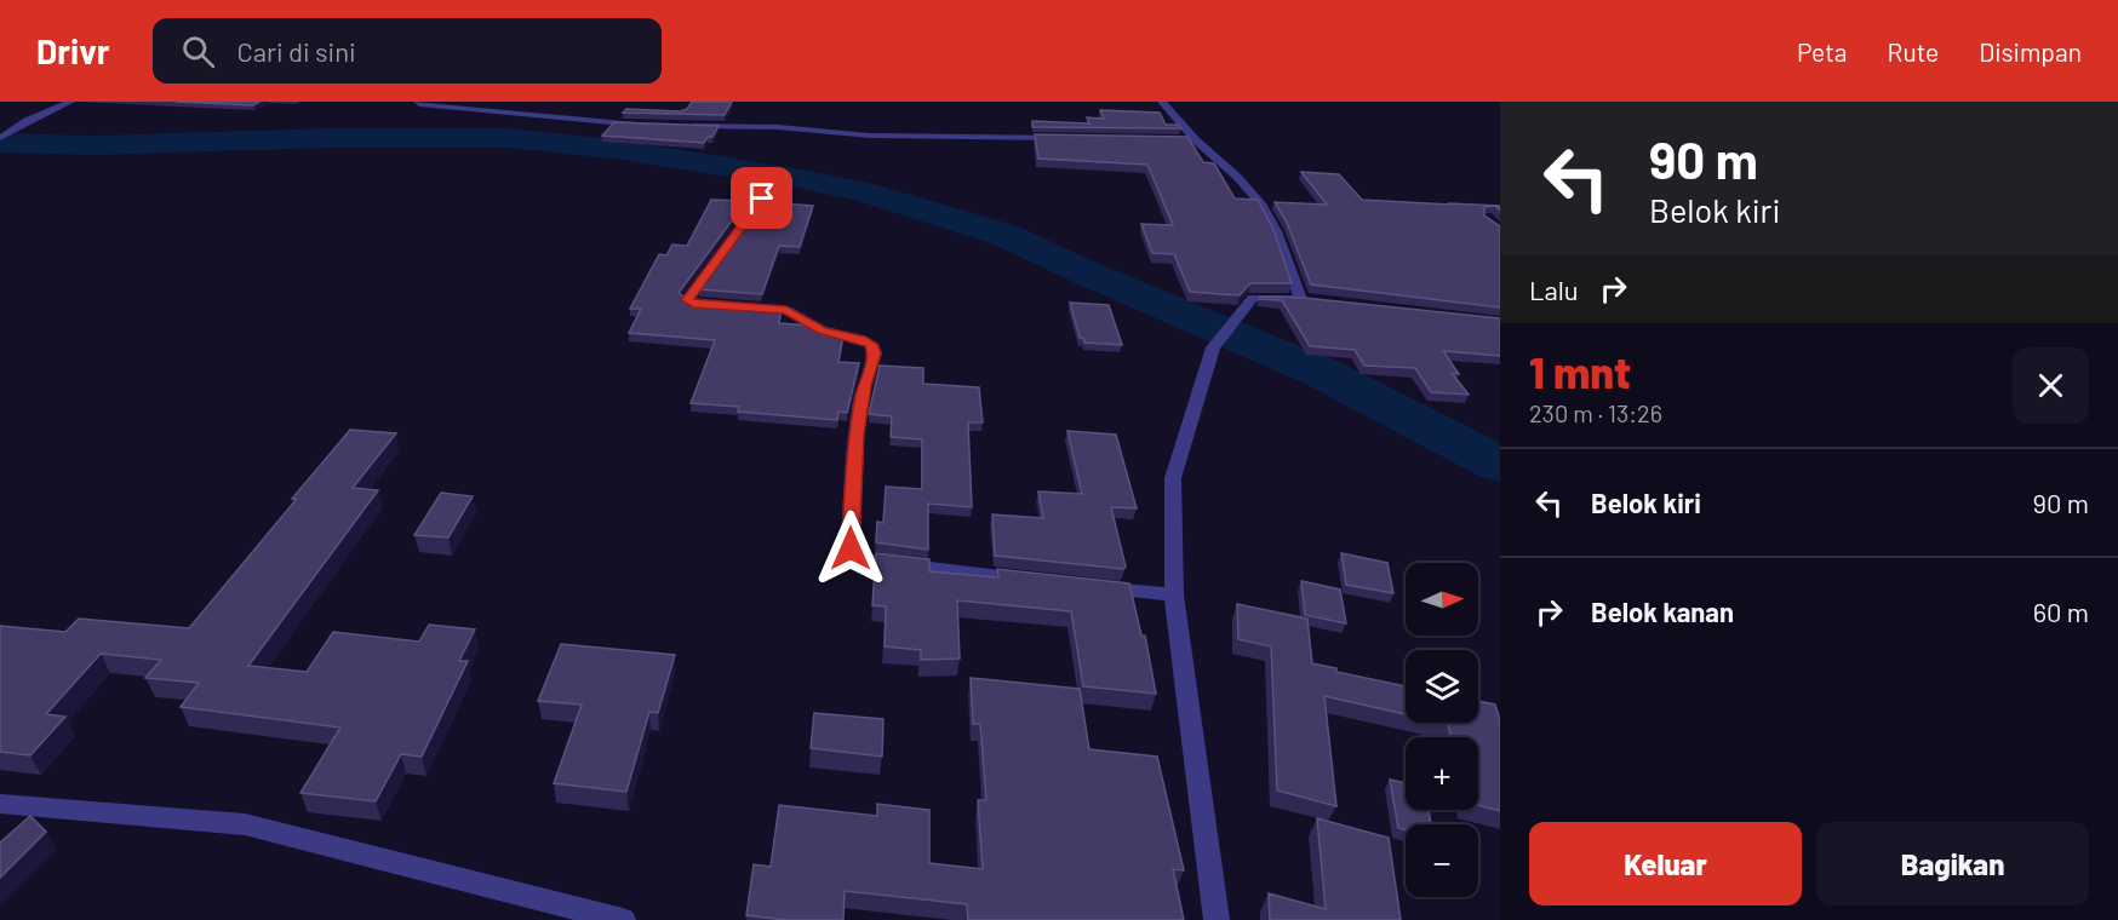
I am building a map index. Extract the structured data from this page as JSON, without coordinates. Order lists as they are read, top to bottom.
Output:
{
  "north": "right",
  "page": {
    "header": "Drivr",
    "search": "Cari di sini",
    "nav": ["Peta", "Rute", "Disimpan"],
    "turn": ["90 m", "Belok kiri"],
    "then": "Lalu",
    "heading": ["1 mnt", "230 m · 13:26"],
    "list": [
      {
        "name": "Belok kiri",
        "value": "90 m"
      },
      {
        "name": "Belok kanan",
        "value": "60 m"
      }
    ],
    "map_buttons": ["+", "−"],
    "buttons": ["Keluar", "Bagikan"]
  }
}
